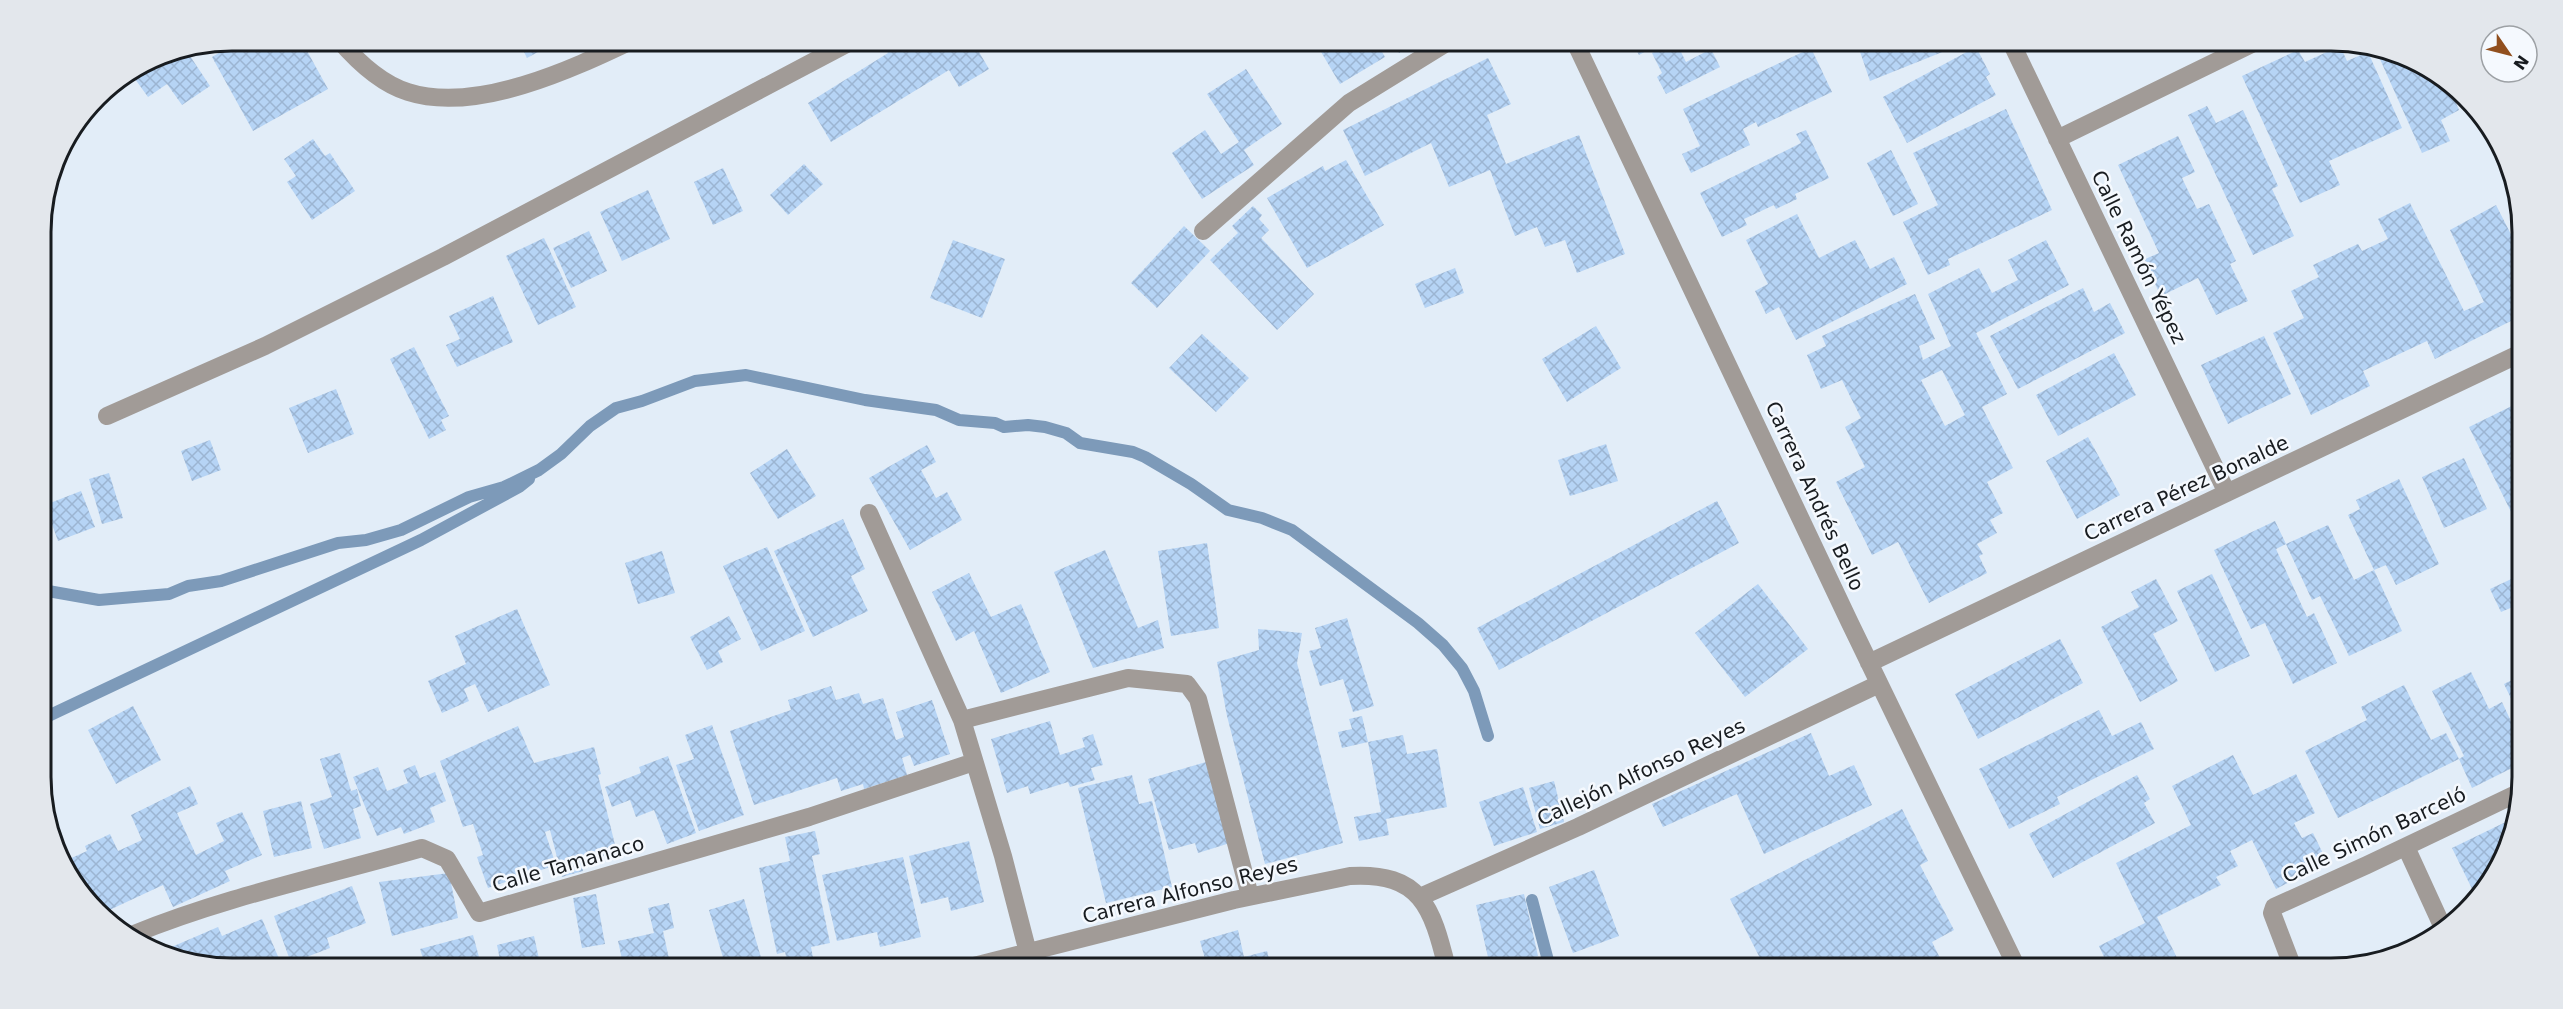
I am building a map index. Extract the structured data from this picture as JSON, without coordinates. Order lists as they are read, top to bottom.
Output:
{
  "streets": {
    "street": [
      "Calle Ramón Yépez",
      "Carrera Pérez Bonalde",
      "Carrera Andrés Bello",
      "Callejón Alfonso Reyes",
      "Calle Simón Barceló",
      "Calle Tamanaco",
      "Carrera Alfonso Reyes"
    ]
  },
  "crossings": [
    ["Calle Ramón Yépez", "Carrera Pérez Bonalde"],
    ["Carrera Pérez Bonalde", "Carrera Andrés Bello"],
    ["Carrera Andrés Bello", "Callejón Alfonso Reyes"],
    ["Callejón Alfonso Reyes", "Carrera Alfonso Reyes"]
  ],
  "north": "bottom right"
}
